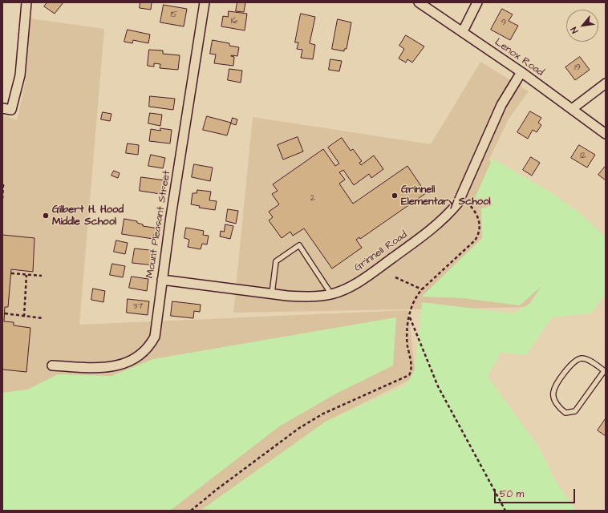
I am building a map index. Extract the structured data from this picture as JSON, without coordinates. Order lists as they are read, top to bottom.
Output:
{
  "streets": {
    "street": ["Lenox Road", "Mount Pleasant Street", "Grinnell Road"]
  },
  "crossings": [
    ["Lenox Road", "Grinnell Road"],
    ["Mount Pleasant Street", "Grinnell Road"]
  ],
  "places": ["Grinnell Elementary School", "Gilbert H. Hood Middle School"],
  "house_numbers": [
    "15",
    "16",
    "9",
    "19",
    "12",
    "2",
    "37"
  ],
  "scale_bar": "50 m",
  "north": "bottom left"
}
